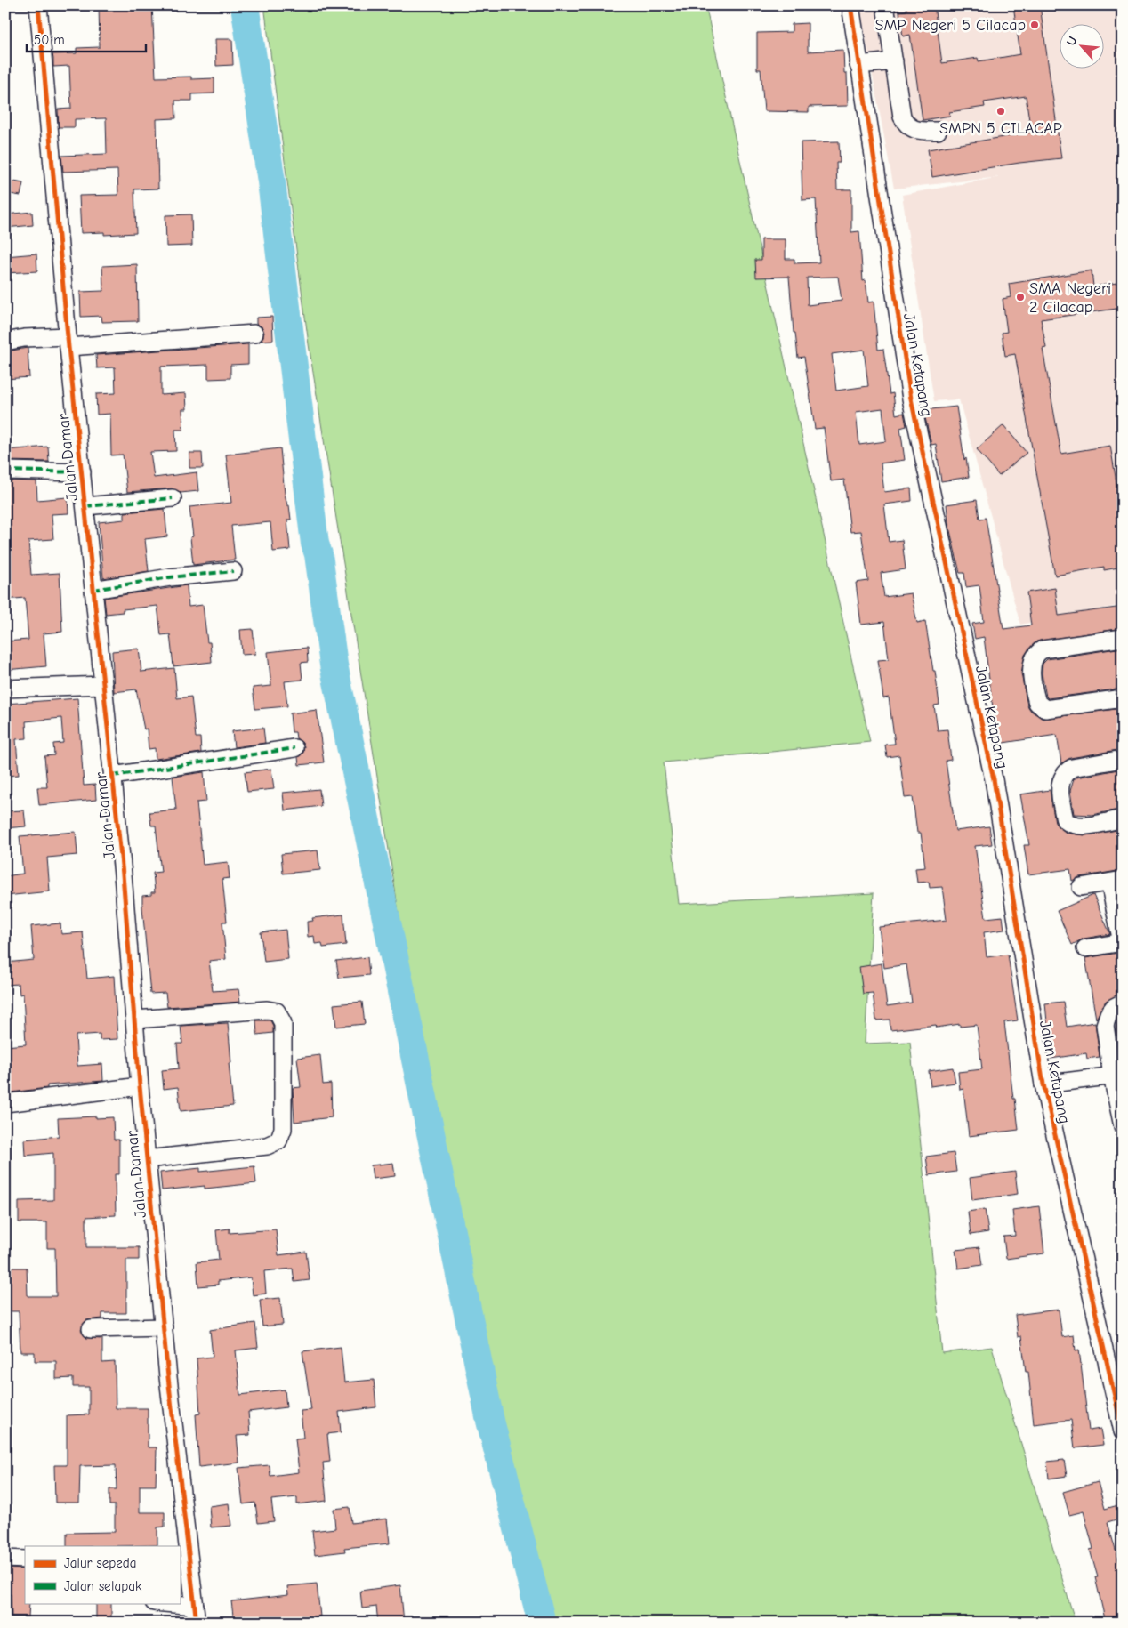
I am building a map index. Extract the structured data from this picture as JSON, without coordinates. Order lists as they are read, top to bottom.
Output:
{
  "streets": {
    "street": ["Jalan Ketapang", "Jalan Damar"]
  },
  "places": ["SMP Negeri 5 Cilacap", "SMPN 5 CILACAP", "SMA Negeri 2 Cilacap"],
  "legend": ["Jalur sepeda", "Jalan setapak"],
  "scale_bar": "50 m",
  "north": "top left"
}
